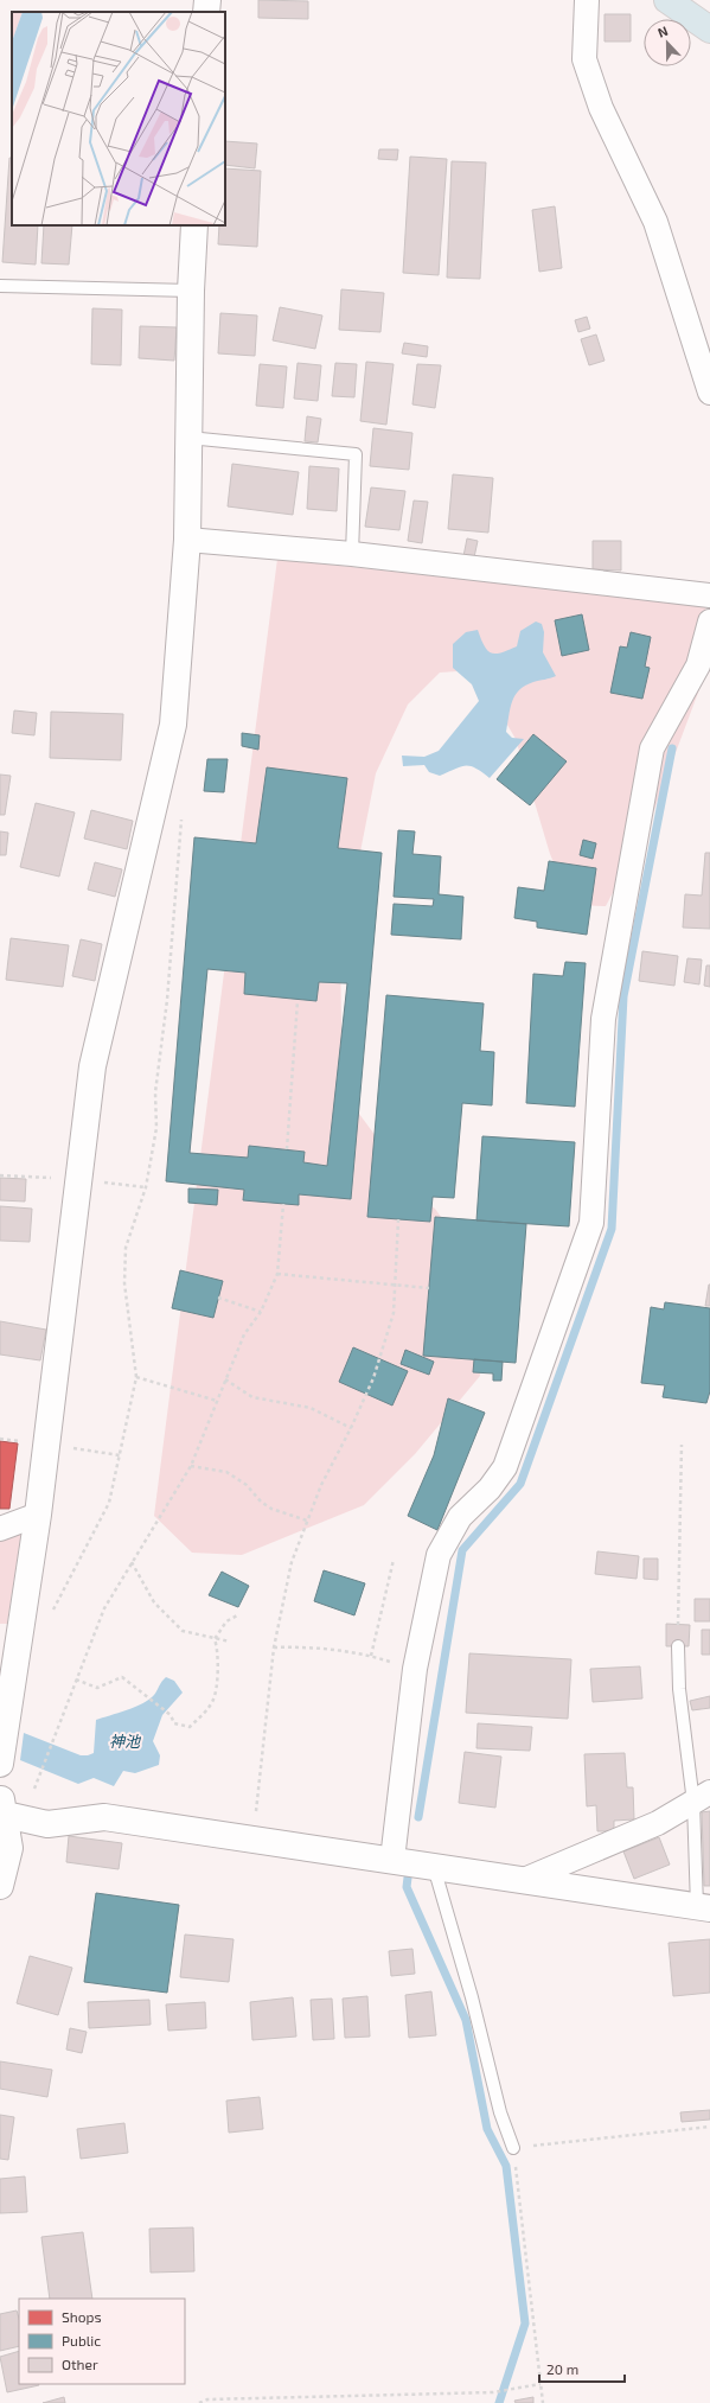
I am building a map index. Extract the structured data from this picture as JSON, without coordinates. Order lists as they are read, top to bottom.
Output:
{
  "water": ["神池"],
  "legend": ["Shops", "Public", "Other"],
  "scale_bar": "20 m",
  "north": "top"
}
